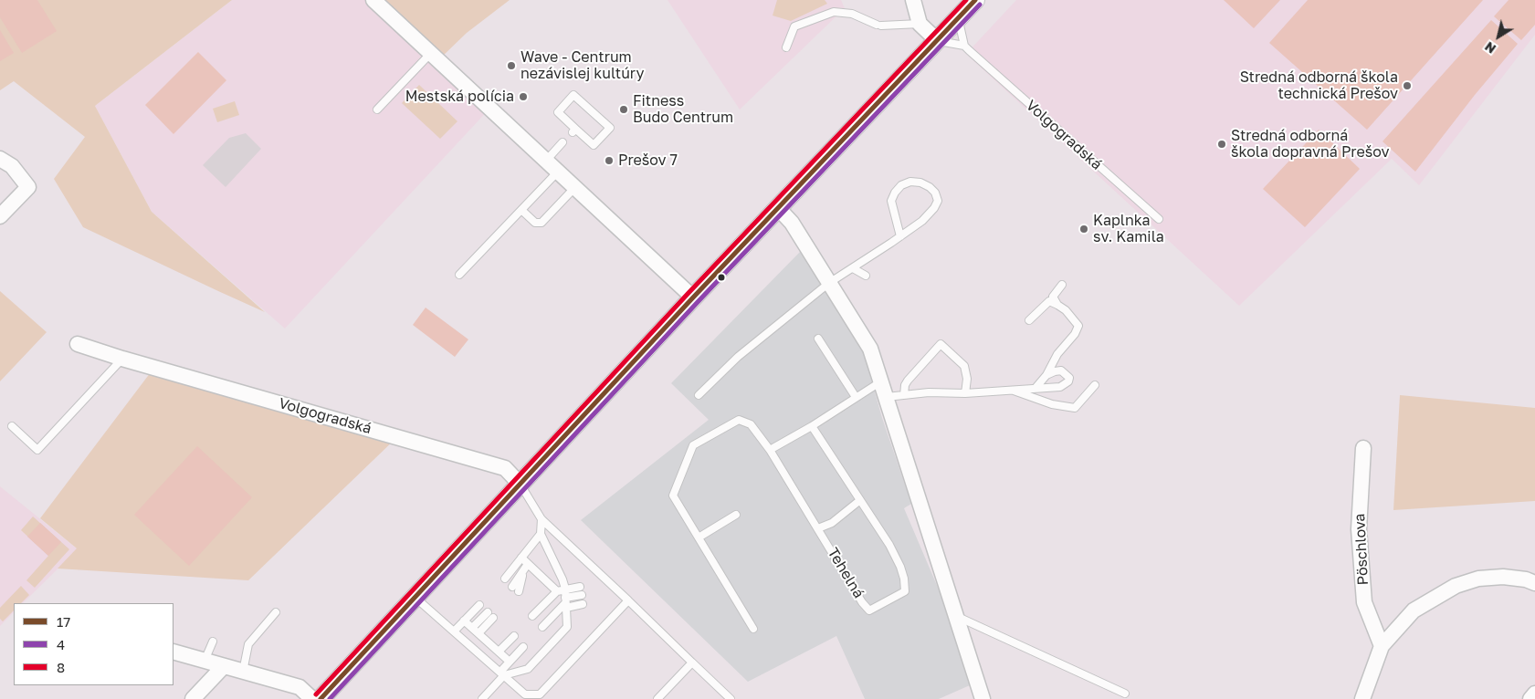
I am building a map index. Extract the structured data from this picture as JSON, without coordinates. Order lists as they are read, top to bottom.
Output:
{
  "streets": {
    "street": ["Volgogradská", "Pöschlova"],
    "lane": ["Tehelná"]
  },
  "places": [
    "Wave - Centrum nezávislej kultúry",
    "Stredná odborná škola technická Prešov",
    "Mestská polícia",
    "Fitness Budo Centrum",
    "Stredná odborná škola dopravná Prešov",
    "Prešov 7",
    "Kaplnka sv. Kamila"
  ],
  "lines": ["transit line 17", "transit line 8", "transit line 4"],
  "legend": ["17", "4", "8"],
  "north": "bottom left"
}
